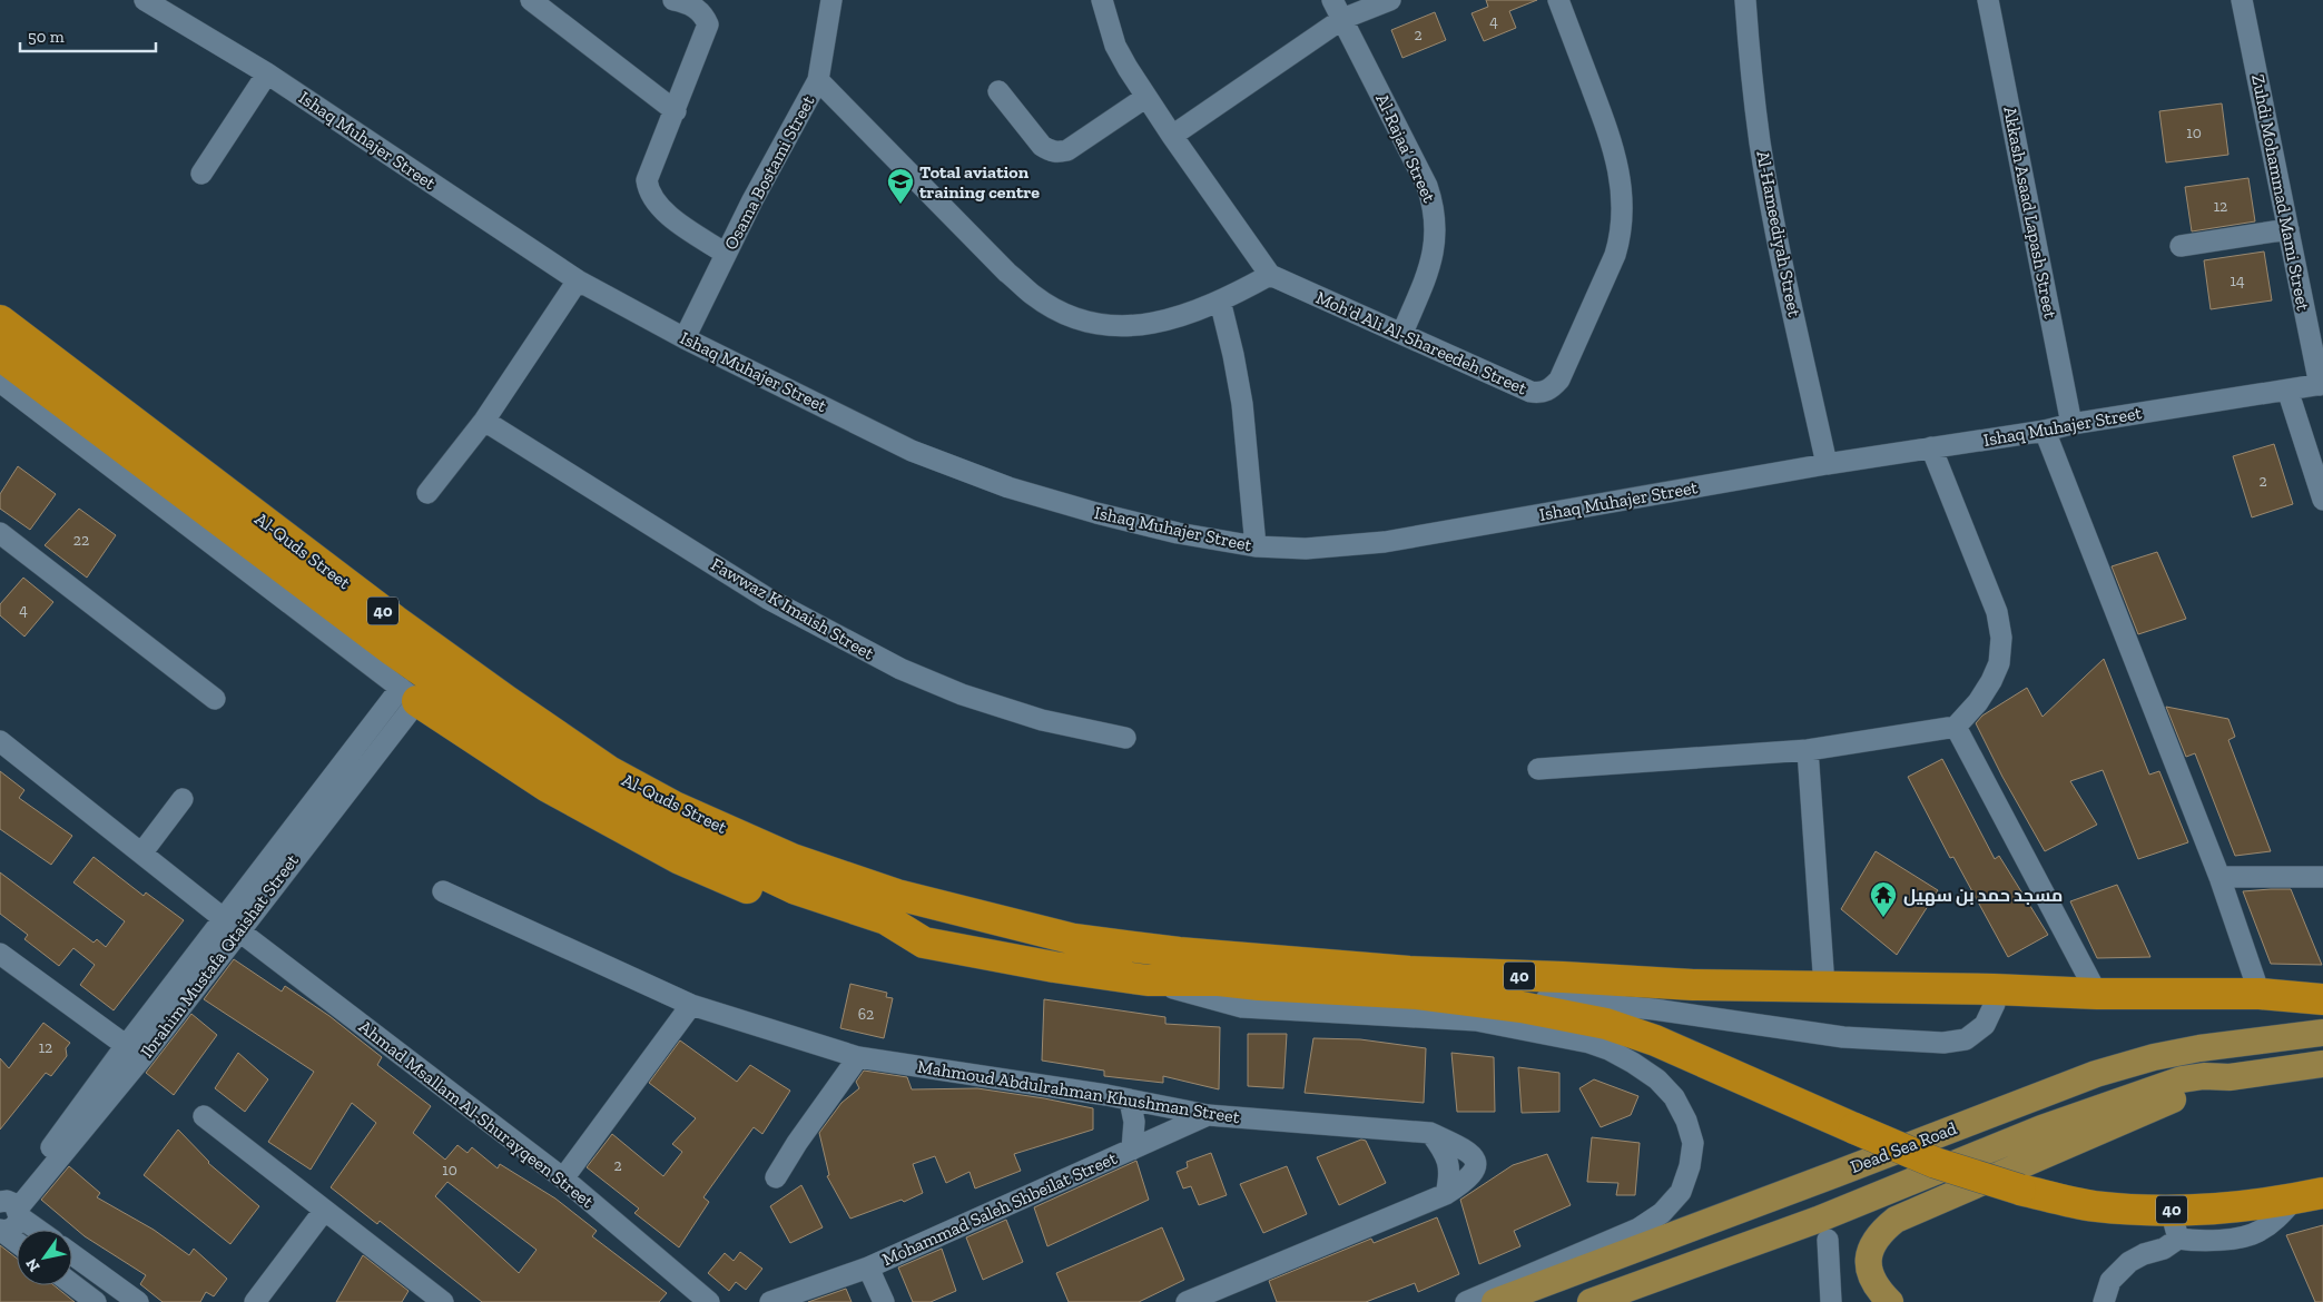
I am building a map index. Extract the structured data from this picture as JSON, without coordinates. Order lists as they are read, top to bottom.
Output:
{
  "streets": {
    "highway": ["Al-Quds Street", "40"],
    "main road": ["Dead Sea Road"],
    "street": [
      "Ishaq Muhajer Street",
      "Al-Rajaa‘ Street",
      "Osama Bostami Street",
      "Zuhdi Mohammad Mami Street",
      "Akkash Asaad Lapash Street",
      "Al-Hameediyah Street",
      "Moh'd Ali Al-Shareedeh Street",
      "Fawwaz K Imaish Street",
      "Ibrahim Mustafa Qtaishat Street",
      "Mahmoud Abdulrahman Khushman Street",
      "Ahmad Msallam Al-Shurayqeen Street",
      "Mohammad Saleh Shbeilat Street"
    ]
  },
  "crossings": [
    ["Ishaq Muhajer Street", "Osama Bostami Street"],
    ["Ishaq Muhajer Street", "Zuhdi Mohammad Mami Street"],
    ["Ishaq Muhajer Street", "Akkash Asaad Lapash Street"],
    ["Ishaq Muhajer Street", "Al-Hameediyah Street"],
    ["Al-Rajaa‘ Street", "Moh'd Ali Al-Shareedeh Street"],
    ["Al-Quds Street", "40"],
    ["Ibrahim Mustafa Qtaishat Street", "Ahmad Msallam Al-Shurayqeen Street"],
    ["Mahmoud Abdulrahman Khushman Street", "Mohammad Saleh Shbeilat Street"]
  ],
  "places": {
    "school or university": ["Total aviation training centre"],
    "temple": ["مسجد حمد بن سهيل"]
  },
  "house_numbers": [
    "4",
    "2",
    "10",
    "12",
    "14",
    "2",
    "22",
    "4",
    "62",
    "12",
    "2",
    "10"
  ],
  "scale_bar": "50 m",
  "north": "bottom left"
}
